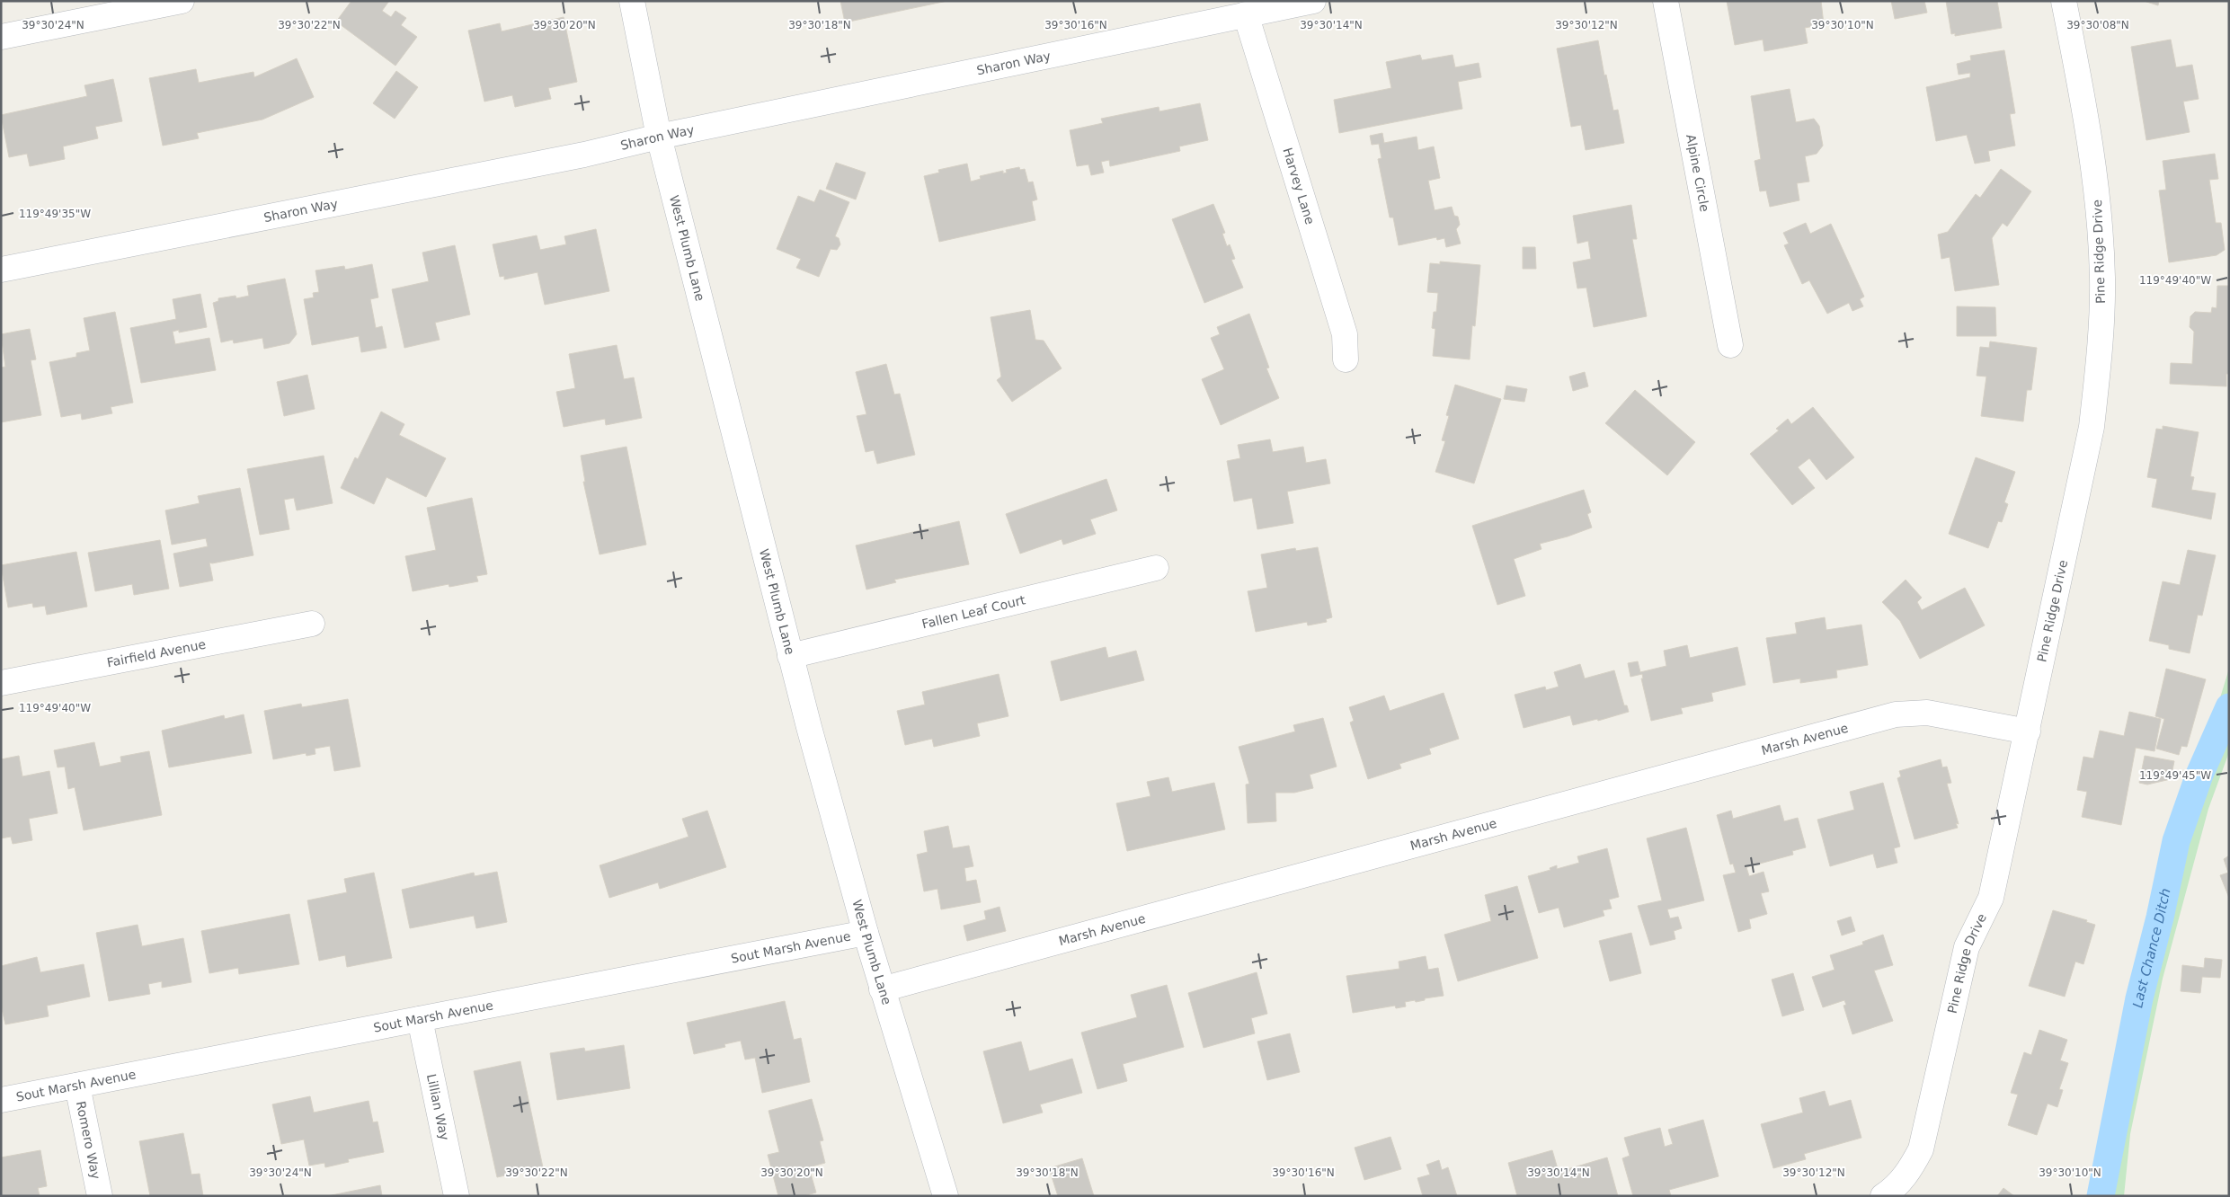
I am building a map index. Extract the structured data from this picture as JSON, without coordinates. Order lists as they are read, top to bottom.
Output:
{
  "streets": {
    "street": [
      "Sharon Way",
      "Alpine Circle",
      "Harvey Lane",
      "West Plumb Lane",
      "Pine Ridge Drive",
      "Fallen Leaf Court",
      "Fairfield Avenue",
      "Marsh Avenue",
      "Sout Marsh Avenue",
      "Lillian Way",
      "Romero Way"
    ]
  },
  "crossings": [
    ["Sharon Way", "Harvey Lane"],
    ["Sharon Way", "West Plumb Lane"],
    ["West Plumb Lane", "Fallen Leaf Court"],
    ["West Plumb Lane", "Marsh Avenue"],
    ["West Plumb Lane", "Sout Marsh Avenue"],
    ["Pine Ridge Drive", "Marsh Avenue"],
    ["Sout Marsh Avenue", "Lillian Way"],
    ["Sout Marsh Avenue", "Romero Way"]
  ],
  "water": ["Last Chance Ditch"],
  "coordinates": [
    "39°30'24\"N",
    "39°30'22\"N",
    "39°30'20\"N",
    "39°30'18\"N",
    "39°30'16\"N",
    "39°30'14\"N",
    "39°30'12\"N",
    "39°30'10\"N",
    "39°30'08\"N",
    "119°49'35\"W",
    "119°49'40\"W",
    "119°49'45\"W"
  ]
}
